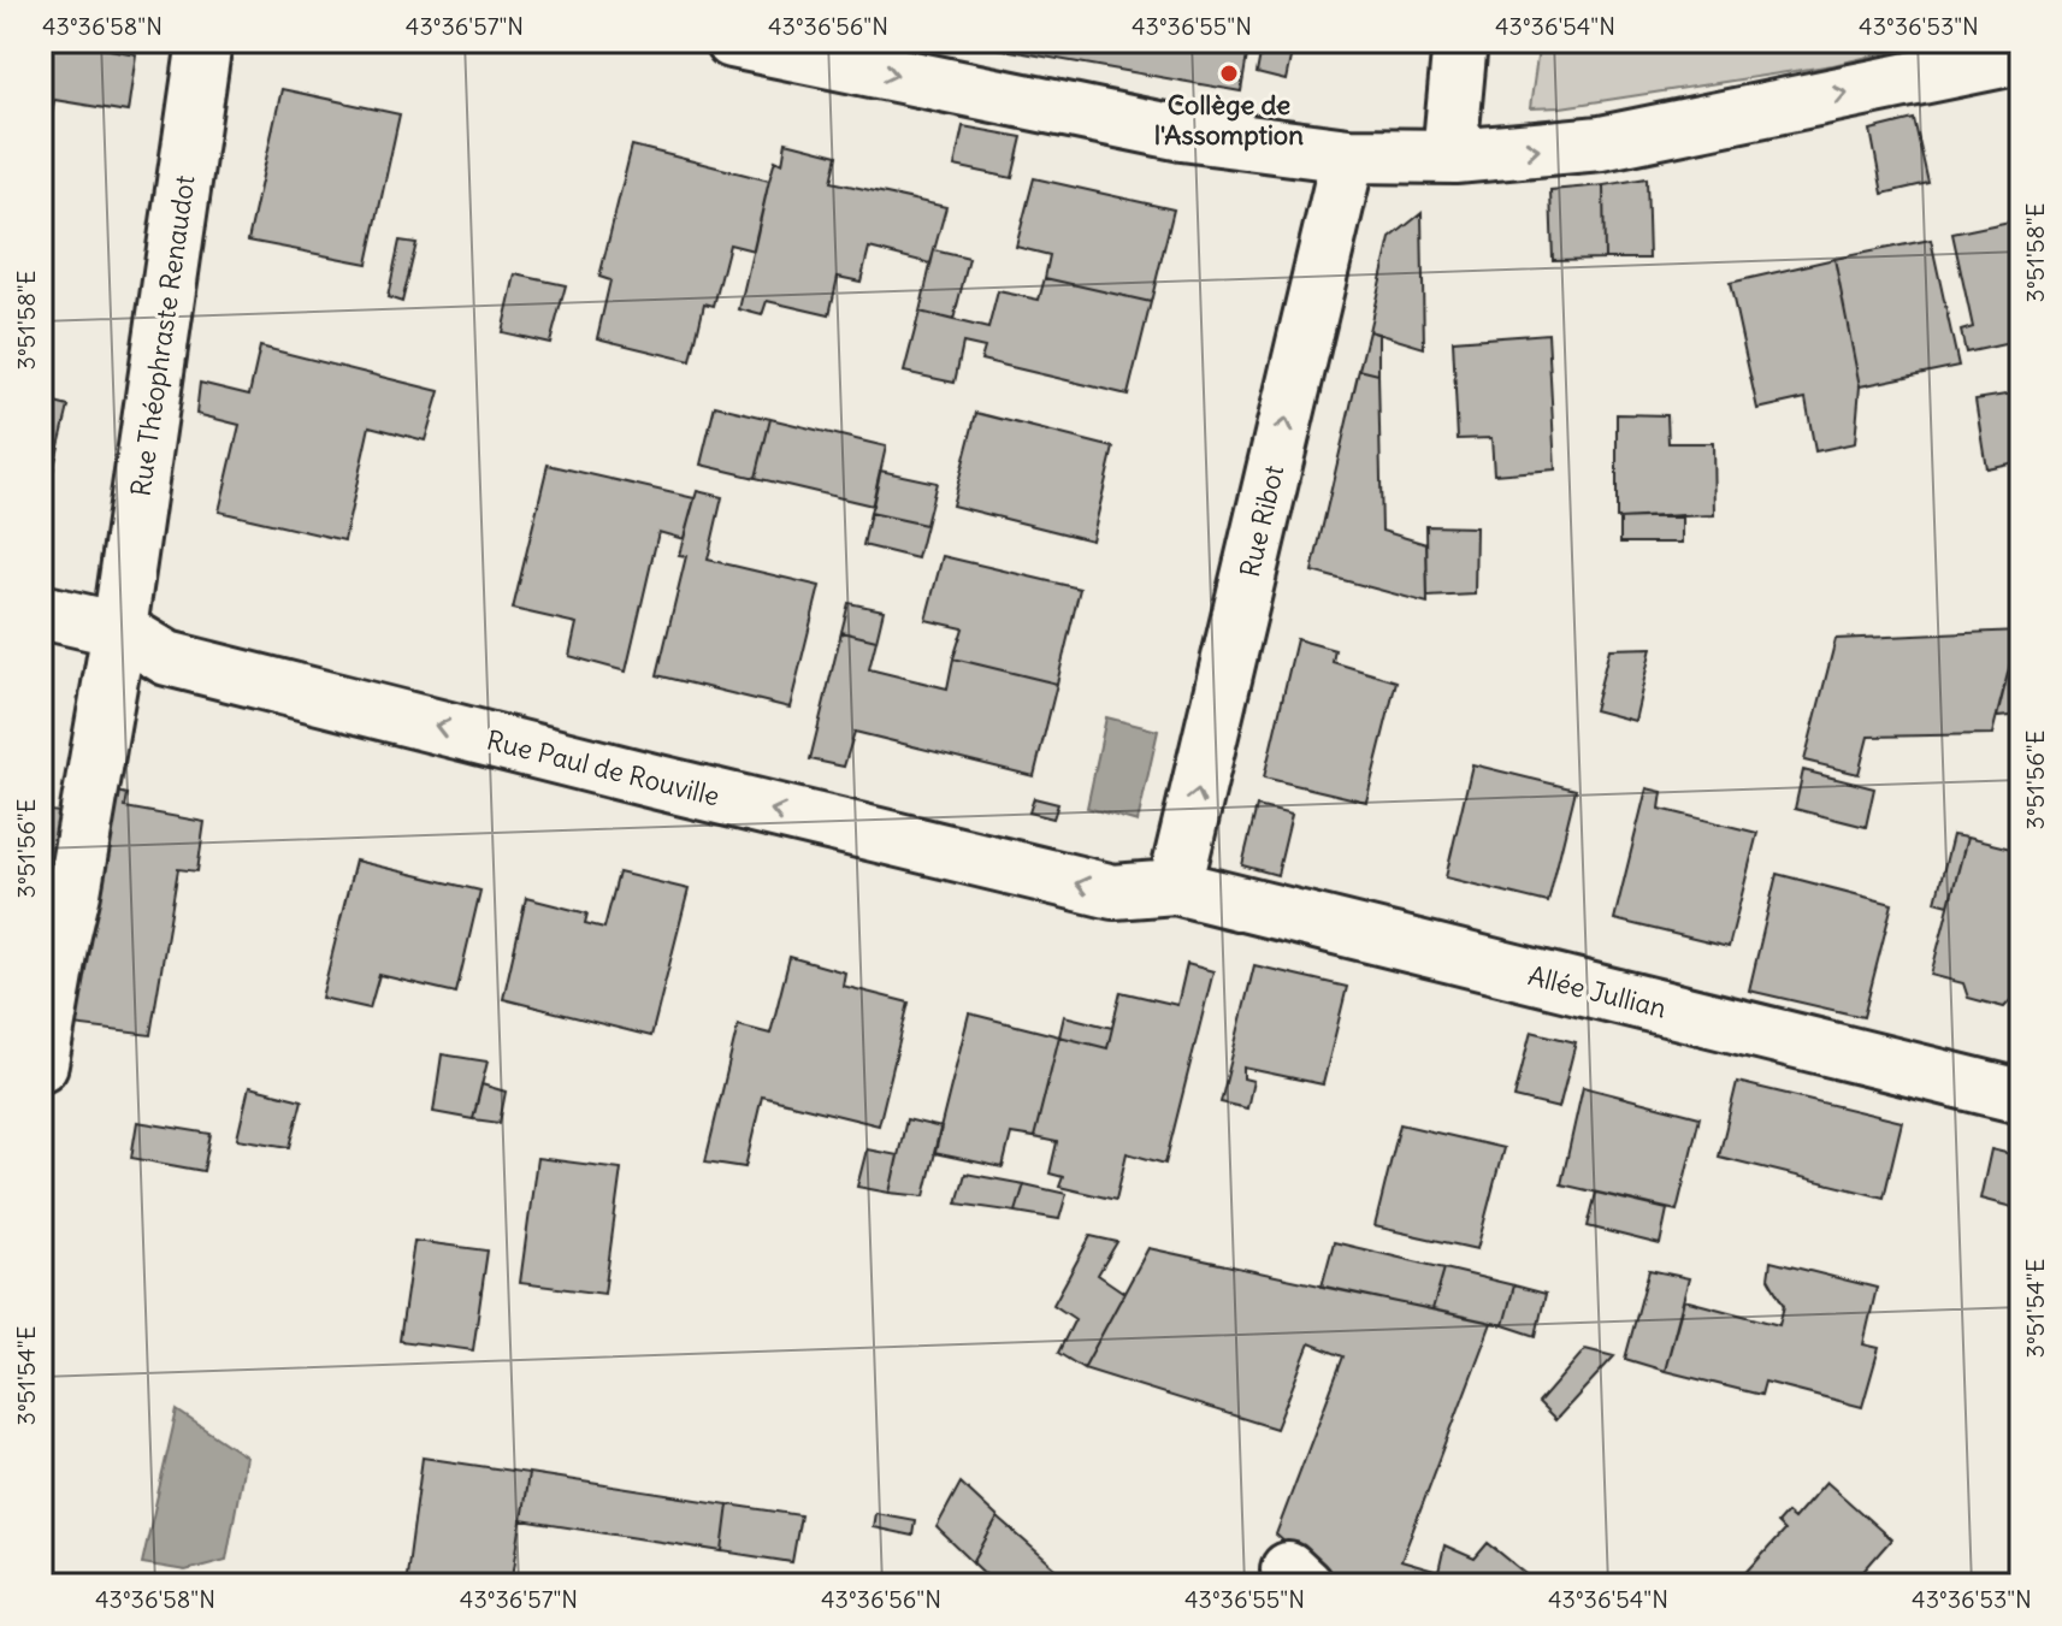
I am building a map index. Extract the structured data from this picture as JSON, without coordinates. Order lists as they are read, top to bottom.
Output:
{
  "streets": {
    "street": [
      "Rue Théophraste Renaudot",
      "Rue Ribot",
      "Rue Paul de Rouville",
      "Allée Jullian"
    ]
  },
  "crossings": [
    ["Rue Théophraste Renaudot", "Rue Paul de Rouville"],
    ["Rue Ribot", "Rue Paul de Rouville"],
    ["Rue Ribot", "Allée Jullian"],
    ["Rue Paul de Rouville", "Allée Jullian"]
  ],
  "one_way": ["Rue Ribot", "Rue Paul de Rouville"],
  "places": ["Collège de l'Assomption"],
  "coordinates": [
    "43°36'58\"N",
    "43°36'57\"N",
    "43°36'56\"N",
    "43°36'55\"N",
    "43°36'54\"N",
    "43°36'53\"N",
    "3°51'58\"E",
    "3°51'56\"E",
    "3°51'54\"E"
  ]
}
